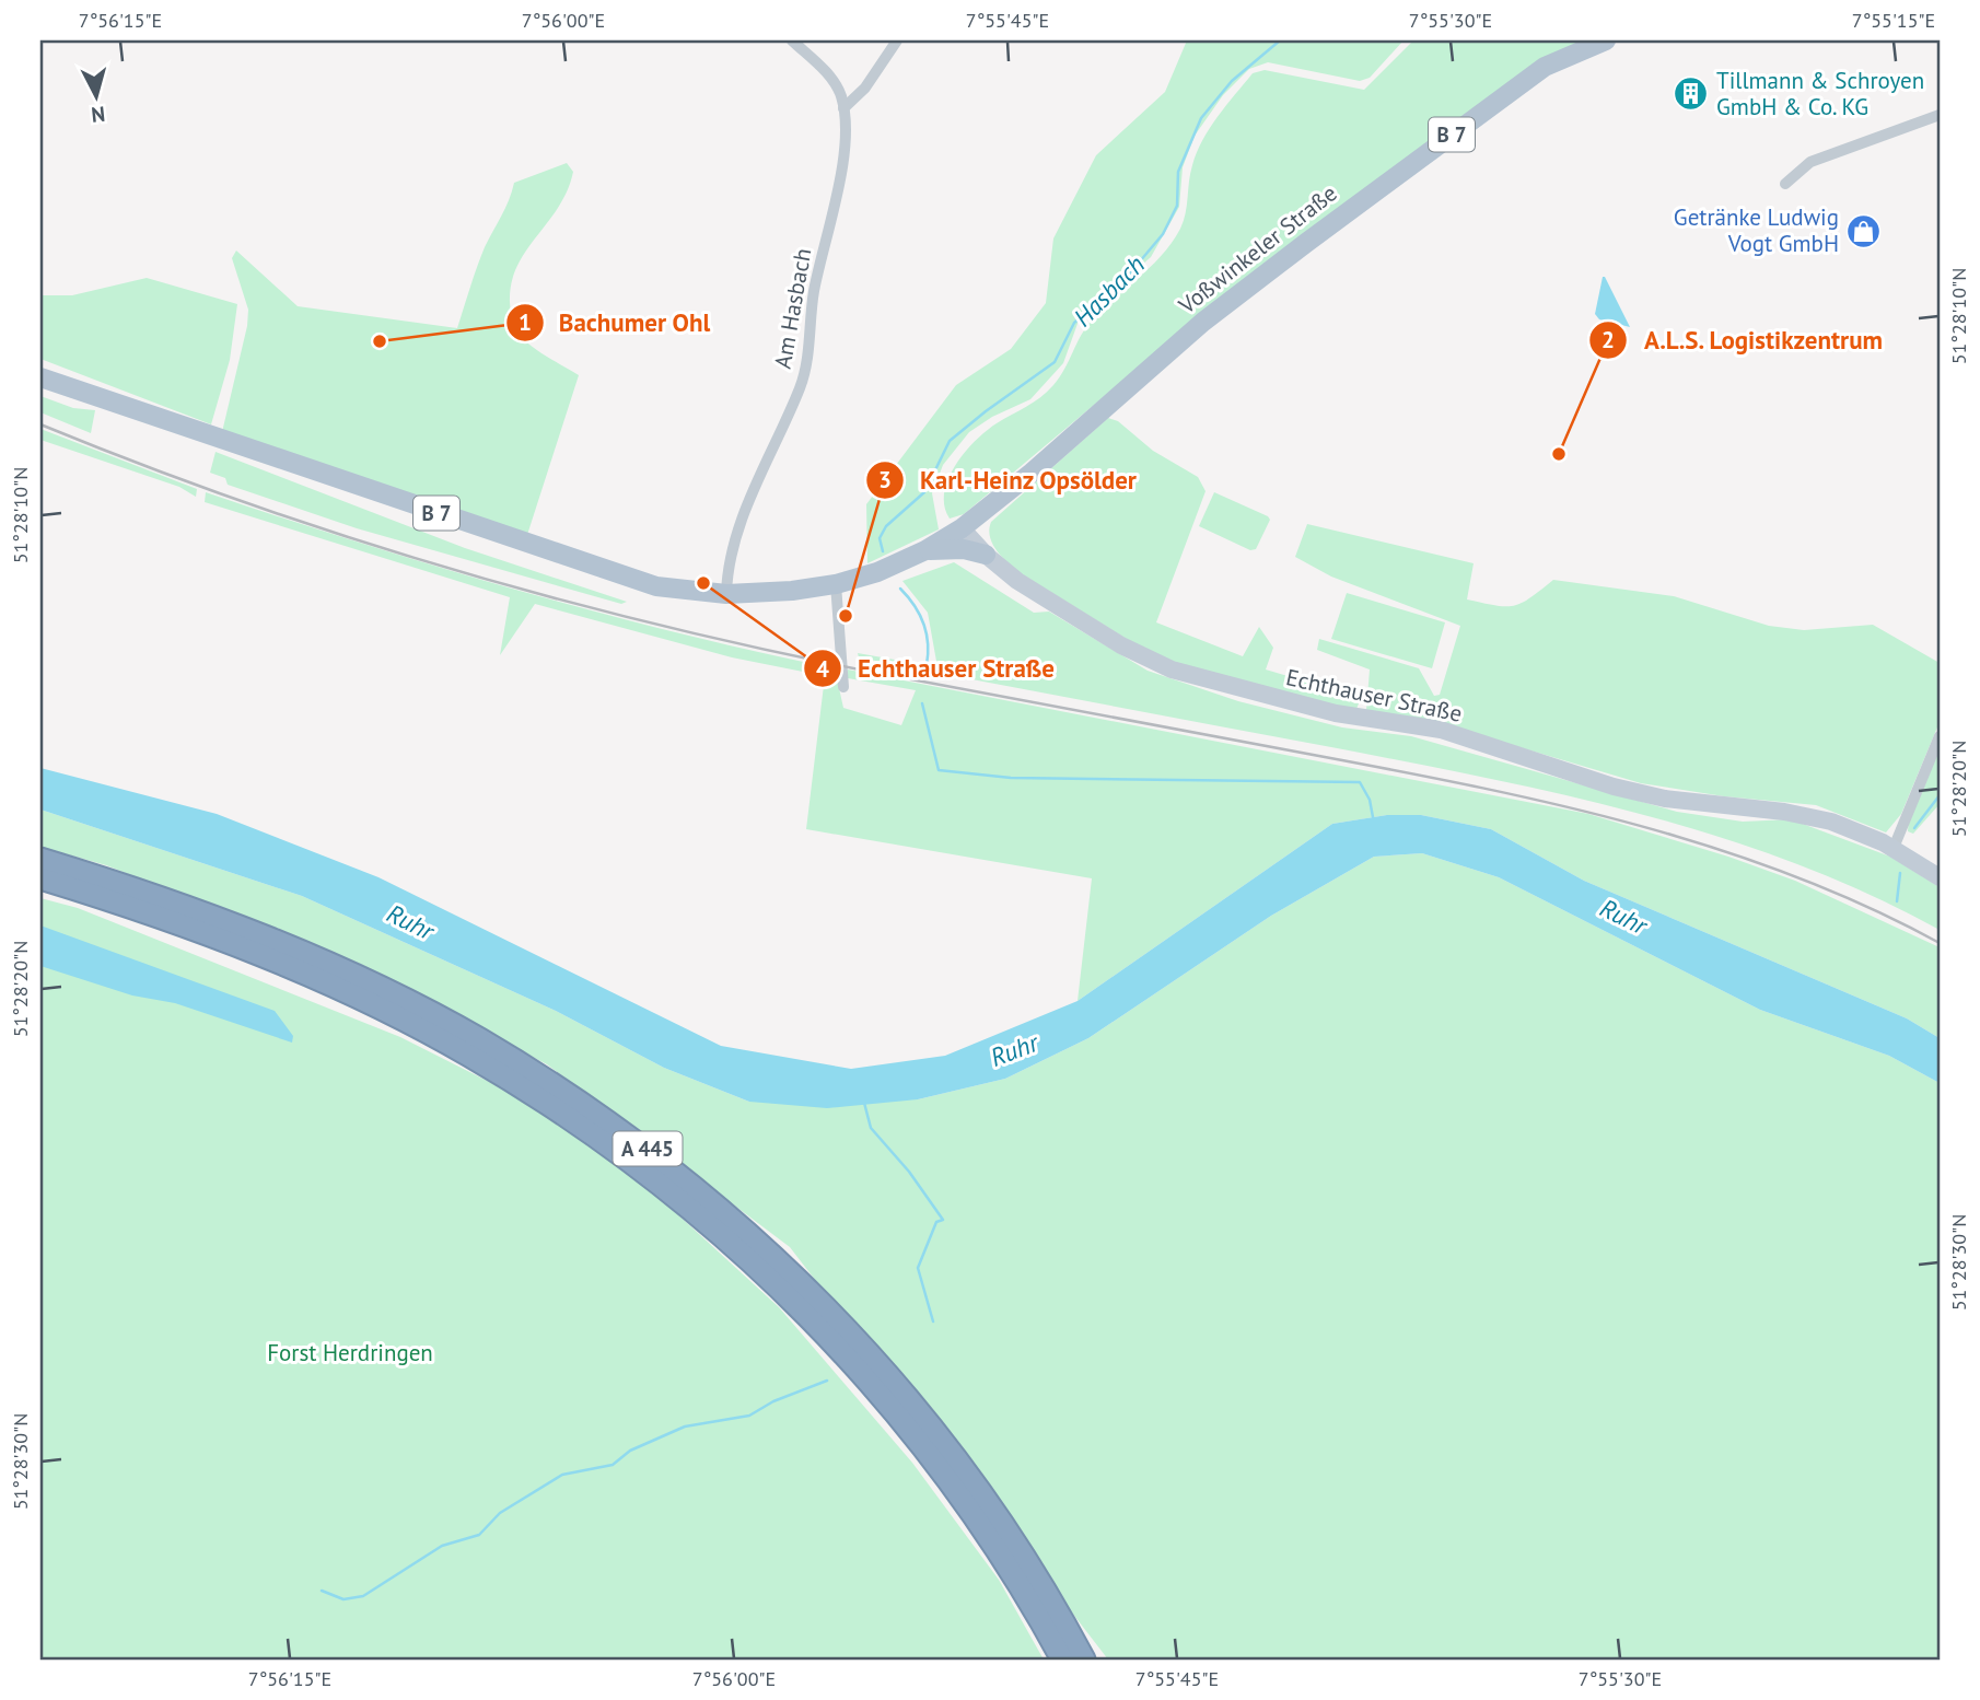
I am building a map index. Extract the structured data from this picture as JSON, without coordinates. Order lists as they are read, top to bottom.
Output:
{
  "streets": {
    "highway": ["A 445"],
    "main road": ["B 7", "Voßwinkeler Straße", "Echthauser Straße"],
    "street": ["Am Hasbach"]
  },
  "crossings": [
    ["B 7", "Voßwinkeler Straße"],
    ["B 7", "Am Hasbach"],
    ["B 7", "Echthauser Straße"],
    ["Voßwinkeler Straße", "Echthauser Straße"]
  ],
  "water": ["Hasbach", "Ruhr"],
  "parks": ["Forst Herdringen"],
  "places": {
    "building": ["Tillmann & Schroyen GmbH & Co. KG"],
    "shop": ["Getränke Ludwig Vogt GmbH"],
    "other": [
      "Bachumer Ohl",
      "A.L.S. Logistikzentrum",
      "Echthauser Straße",
      "Karl-Heinz Opsölder"
    ]
  },
  "north": "bottom",
  "coordinates": [
    "7°56'15\"E",
    "7°56'00\"E",
    "7°55'45\"E",
    "7°55'30\"E",
    "7°55'15\"E",
    "51°28'10\"N",
    "51°28'20\"N",
    "51°28'30\"N"
  ]
}
